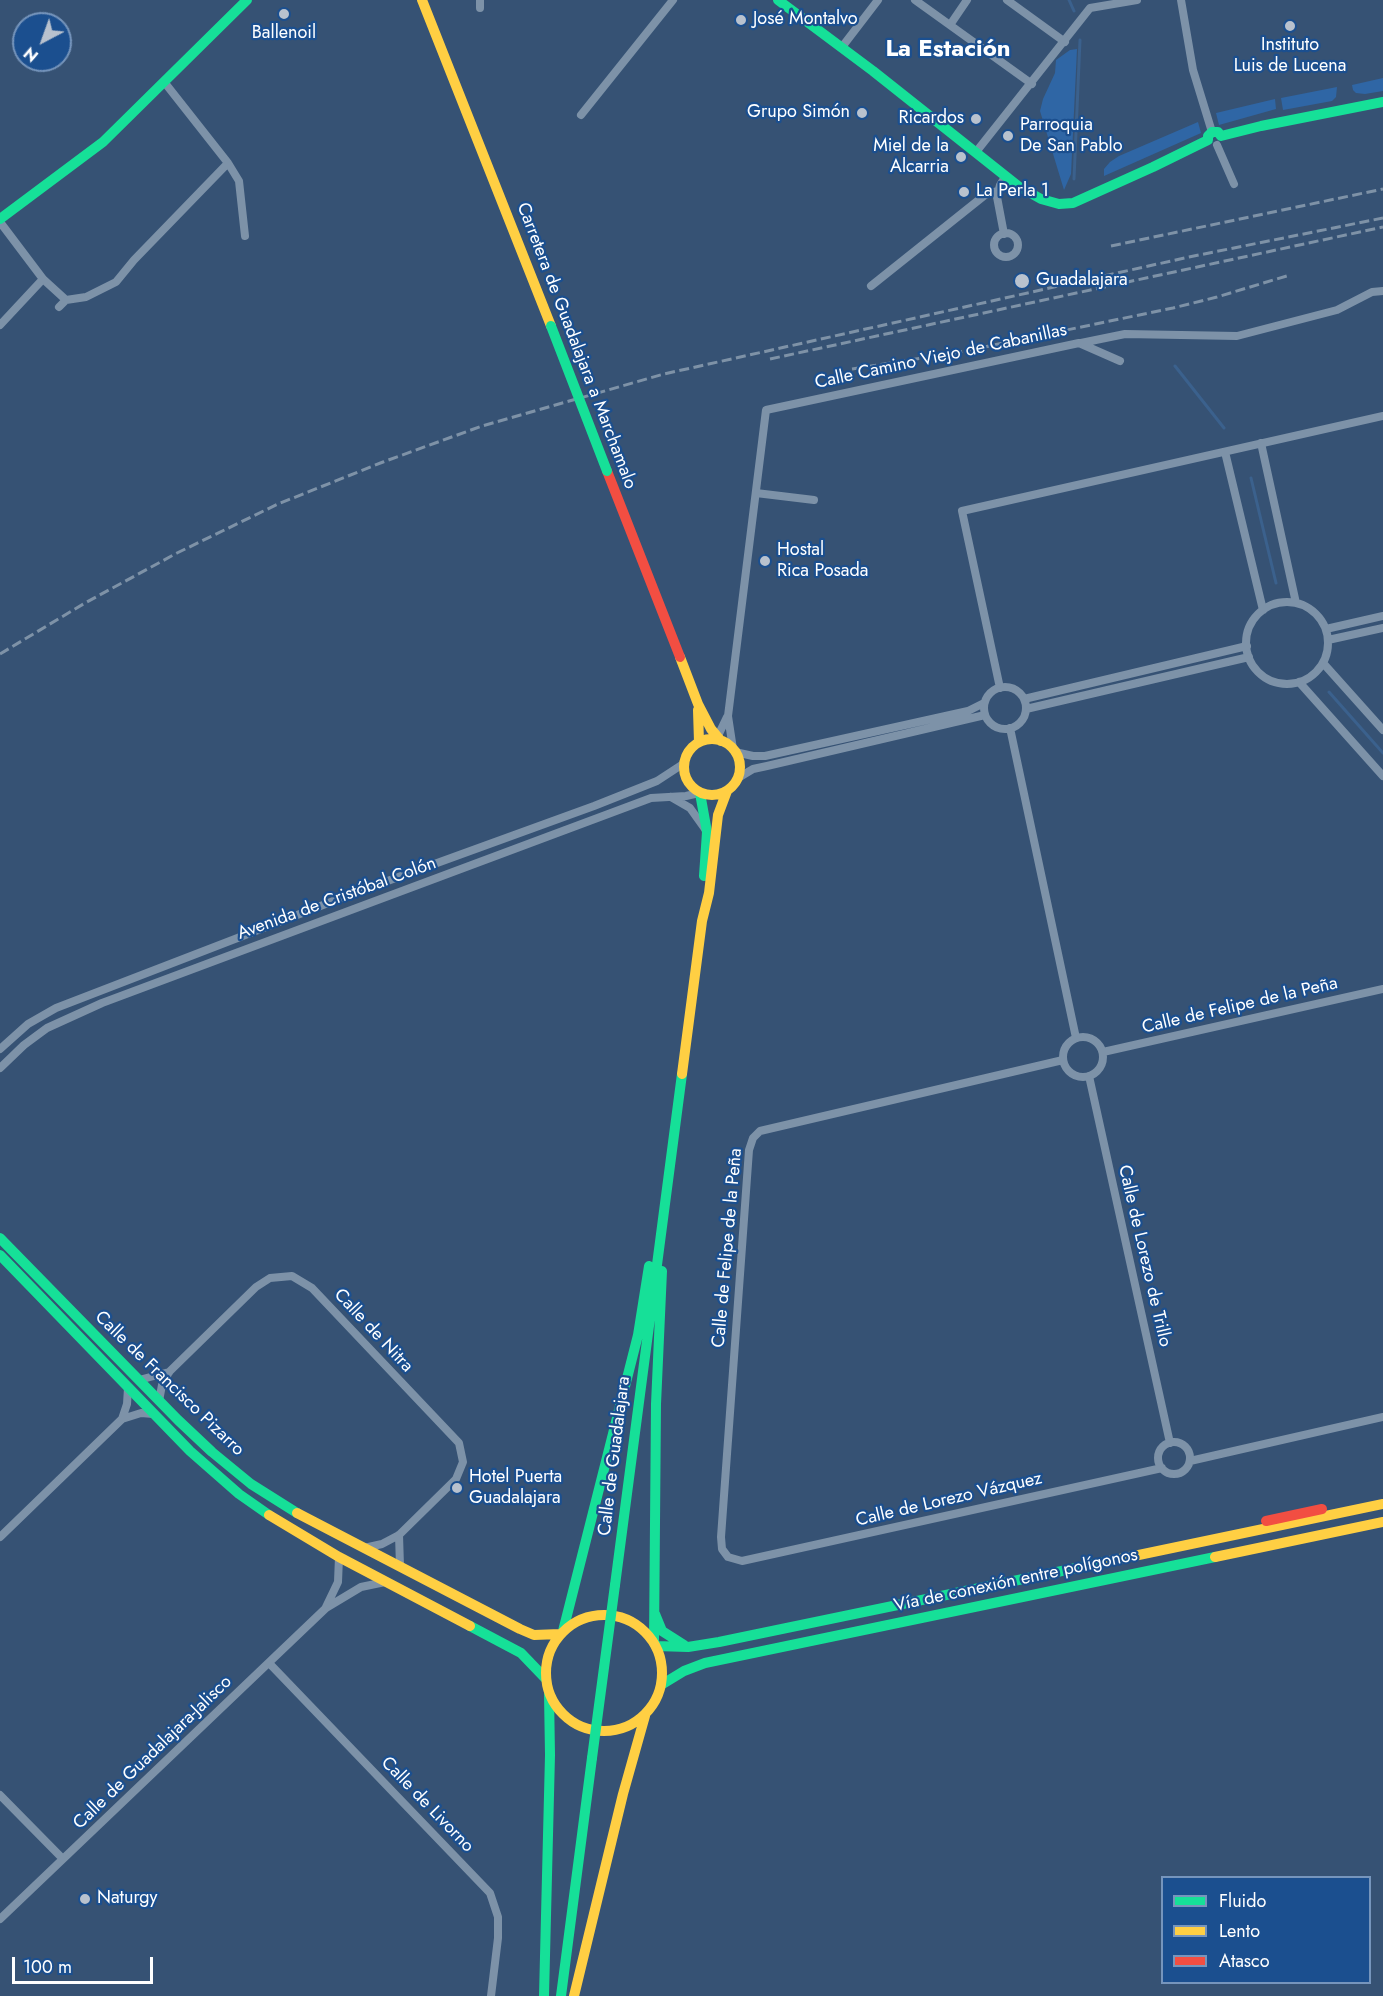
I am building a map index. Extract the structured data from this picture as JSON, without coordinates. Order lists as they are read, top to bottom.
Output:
{
  "streets": {
    "main road": [
      "Carretera de Guadalajara a Marchamalo",
      "Calle de Francisco Pizarro",
      "Calle de Guadalajara",
      "Vía de conexión entre polígonos"
    ],
    "street": [
      "Calle Camino Viejo de Cabanillas",
      "Avenida de Cristóbal Colón",
      "Calle de Felipe de la Peña",
      "Calle de Lorezo de Trillo",
      "Calle de Nitra",
      "Calle de Lorezo Vázquez",
      "Calle de Guadalajara-Jalisco",
      "Calle de Livorno"
    ]
  },
  "crossings": [
    ["Carretera de Guadalajara a Marchamalo", "Avenida de Cristóbal Colón"],
    ["Carretera de Guadalajara a Marchamalo", "Calle de Guadalajara"],
    ["Avenida de Cristóbal Colón", "Calle de Guadalajara"],
    ["Calle de Felipe de la Peña", "Calle de Lorezo de Trillo"],
    ["Calle de Felipe de la Peña", "Calle de Lorezo Vázquez"],
    ["Calle de Lorezo de Trillo", "Calle de Lorezo Vázquez"],
    ["Calle de Nitra", "Calle de Francisco Pizarro"],
    ["Calle de Francisco Pizarro", "Vía de conexión entre polígonos"],
    ["Calle de Francisco Pizarro", "Calle de Guadalajara-Jalisco"],
    ["Calle de Guadalajara-Jalisco", "Calle de Livorno"]
  ],
  "districts": ["La Estación"],
  "places": [
    "Ballenoil",
    "José Montalvo",
    "Instituto Luis de Lucena",
    "Grupo Simón",
    "Ricardos",
    "Parroquia De San Pablo",
    "Miel de la Alcarria",
    "La Perla 1",
    "Guadalajara",
    "Hostal Rica Posada",
    "Hotel Puerta Guadalajara",
    "Naturgy"
  ],
  "legend": ["Fluido", "Lento", "Atasco"],
  "scale_bar": "100 m",
  "north": "bottom left"
}
